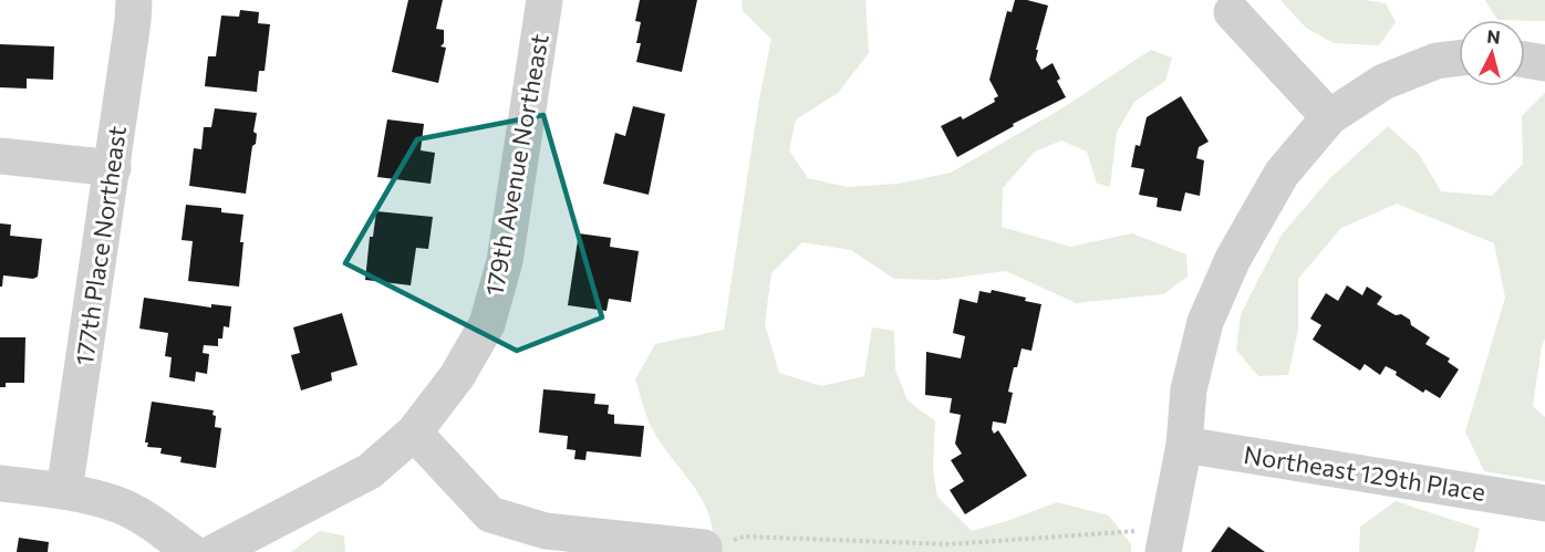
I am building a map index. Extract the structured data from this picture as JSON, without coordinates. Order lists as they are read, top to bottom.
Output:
{
  "streets": {
    "street": ["179th Avenue Northeast", "177th Place Northeast", "Northeast 129th Place"]
  },
  "north": "top"
}
